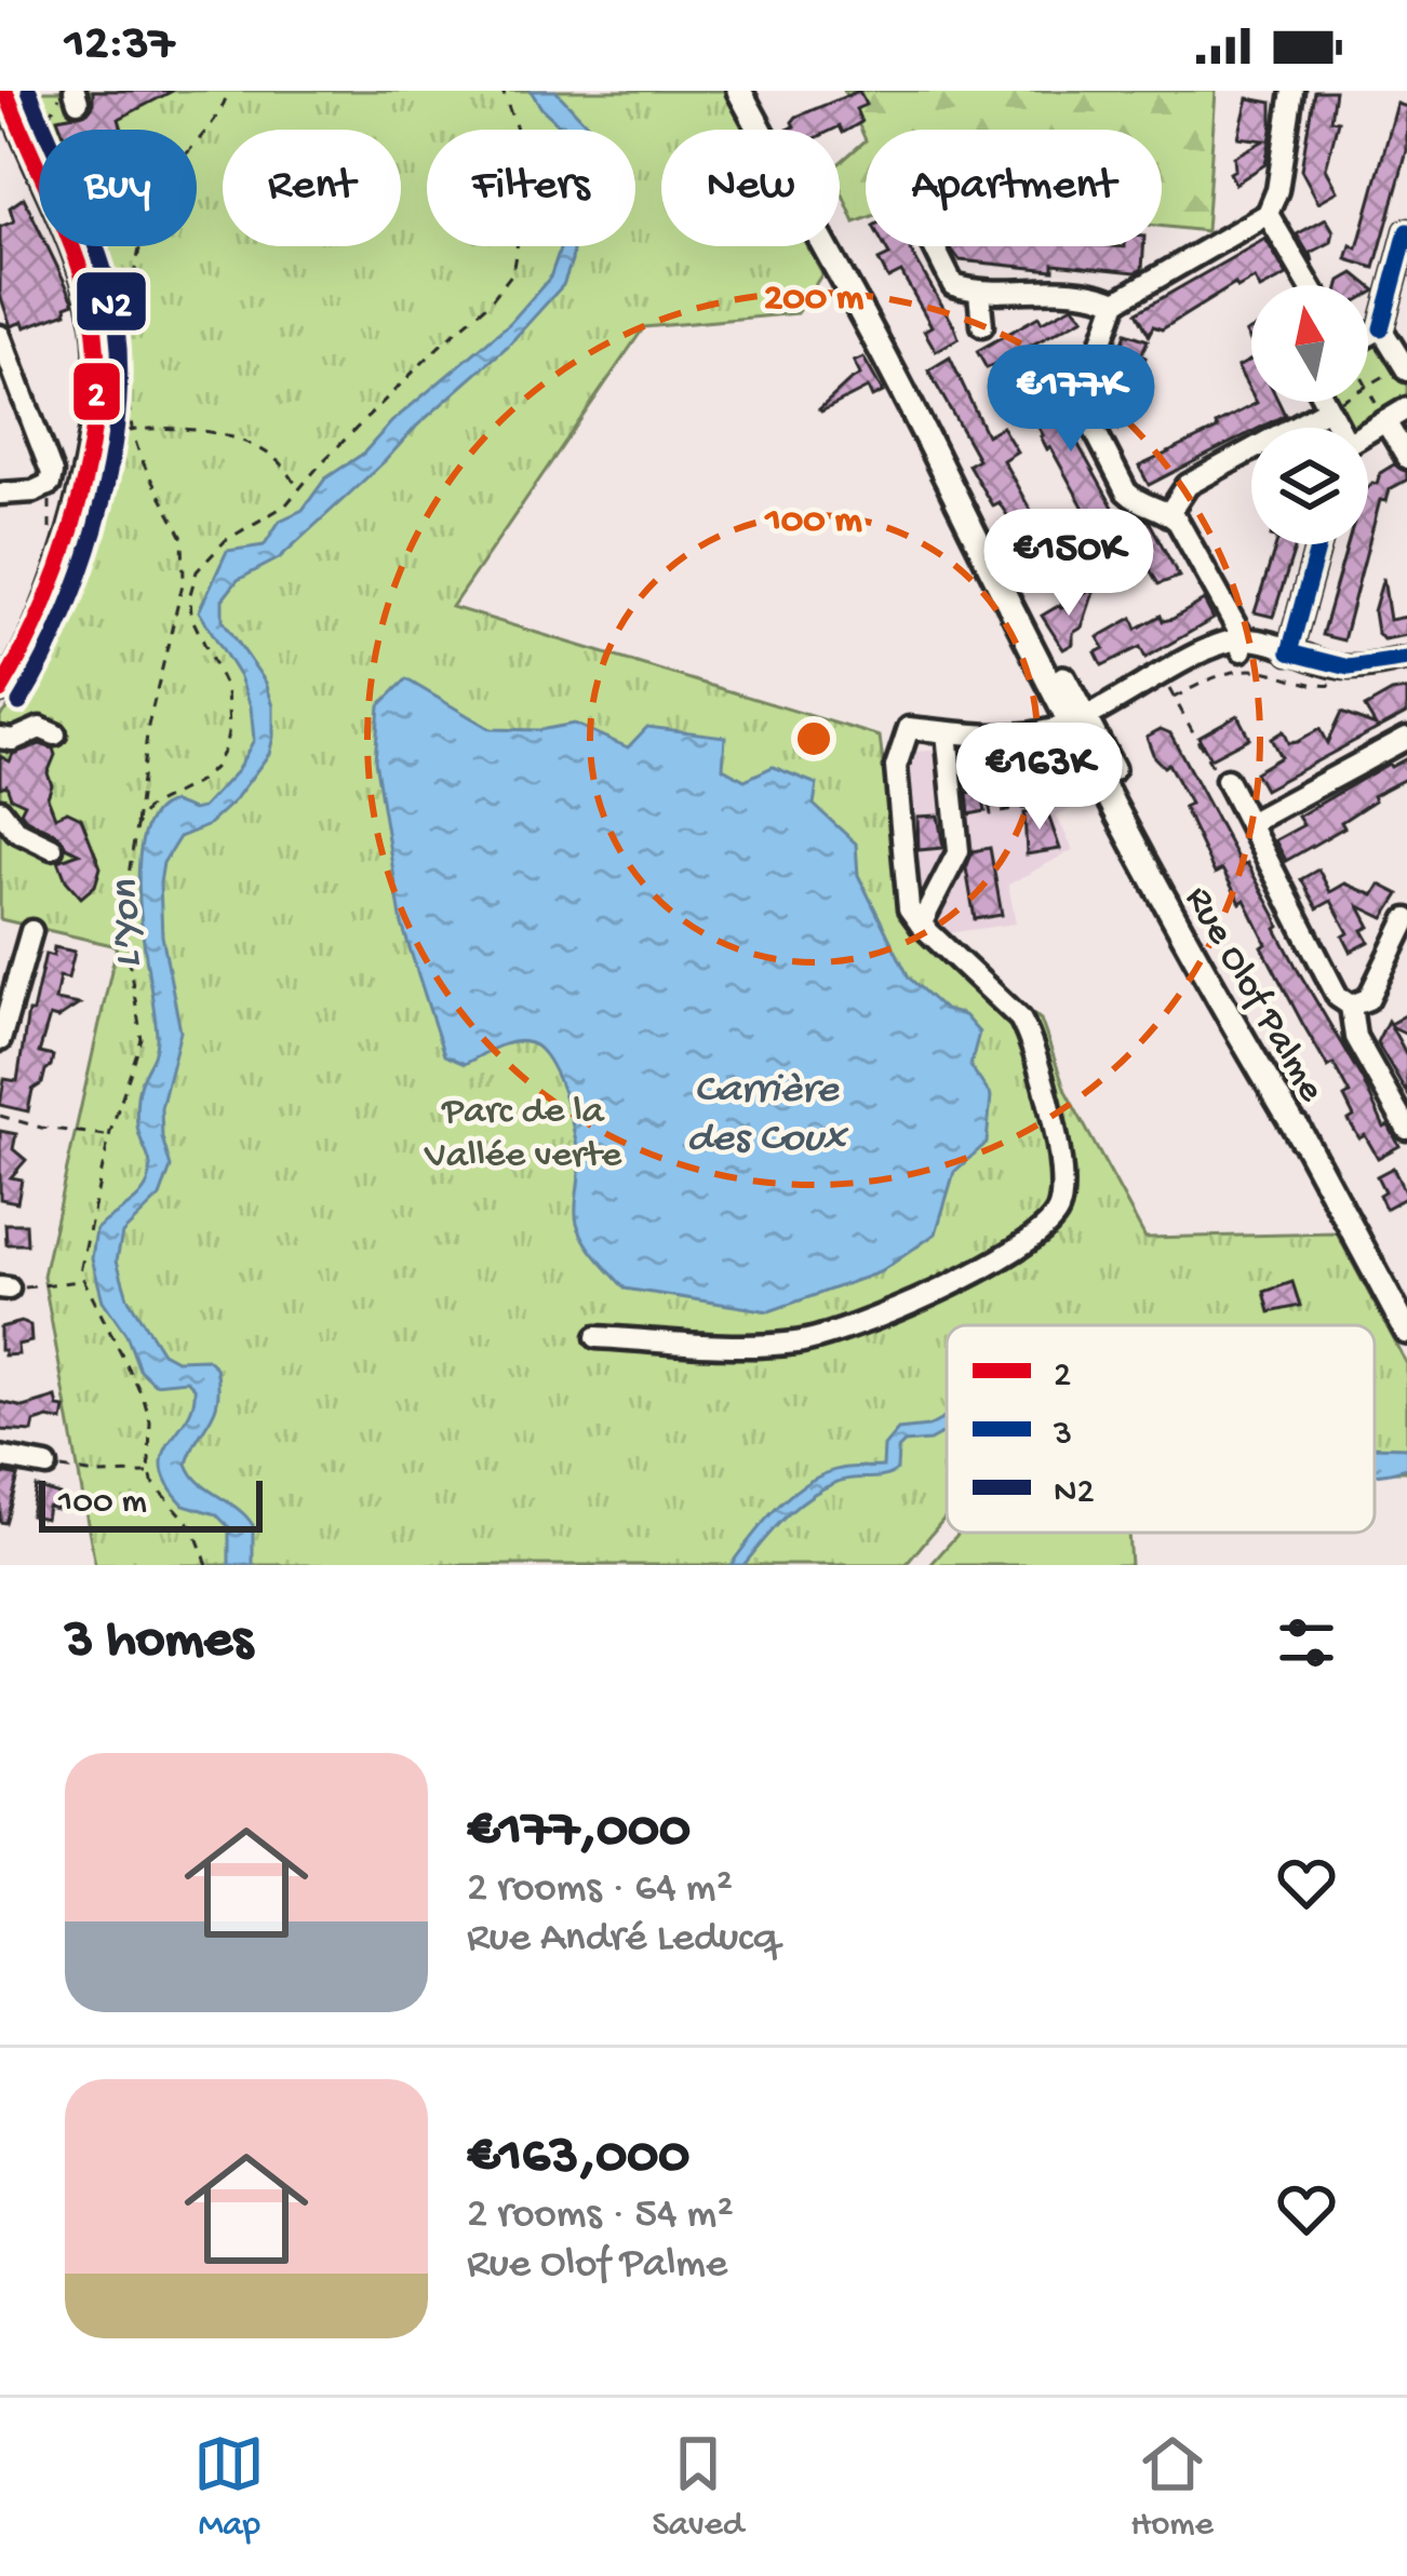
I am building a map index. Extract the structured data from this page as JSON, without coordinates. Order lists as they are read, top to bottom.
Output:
{
  "streets": {
    "main road": ["Rue Olof Palme"]
  },
  "water": ["L'Yon", "Carrière des Coux"],
  "parks": ["Parc de la Vallée verte"],
  "lines": ["transit line 2", "transit line N2", "transit line 3"],
  "legend": ["2", "3", "N2"],
  "scale_bar": "100 m",
  "north": "top",
  "page": {
    "status": "12:37",
    "chip": [
      "Buy",
      "Rent",
      "Filters",
      "New",
      "Apartment"
    ],
    "price": ["€177K", "€150K", "€163K"],
    "scale": "100 m",
    "heading": "3 homes",
    "list": [
      {
        "name": "€177,000",
        "note": "2 rooms · 64 m² · Rue André Leducq"
      },
      {
        "name": "€163,000",
        "note": "2 rooms · 54 m² · Rue Olof Palme"
      }
    ],
    "tabs": ["Map", "Saved", "Home"]
  },
  "rings": ["200 m", "100 m"]
}
